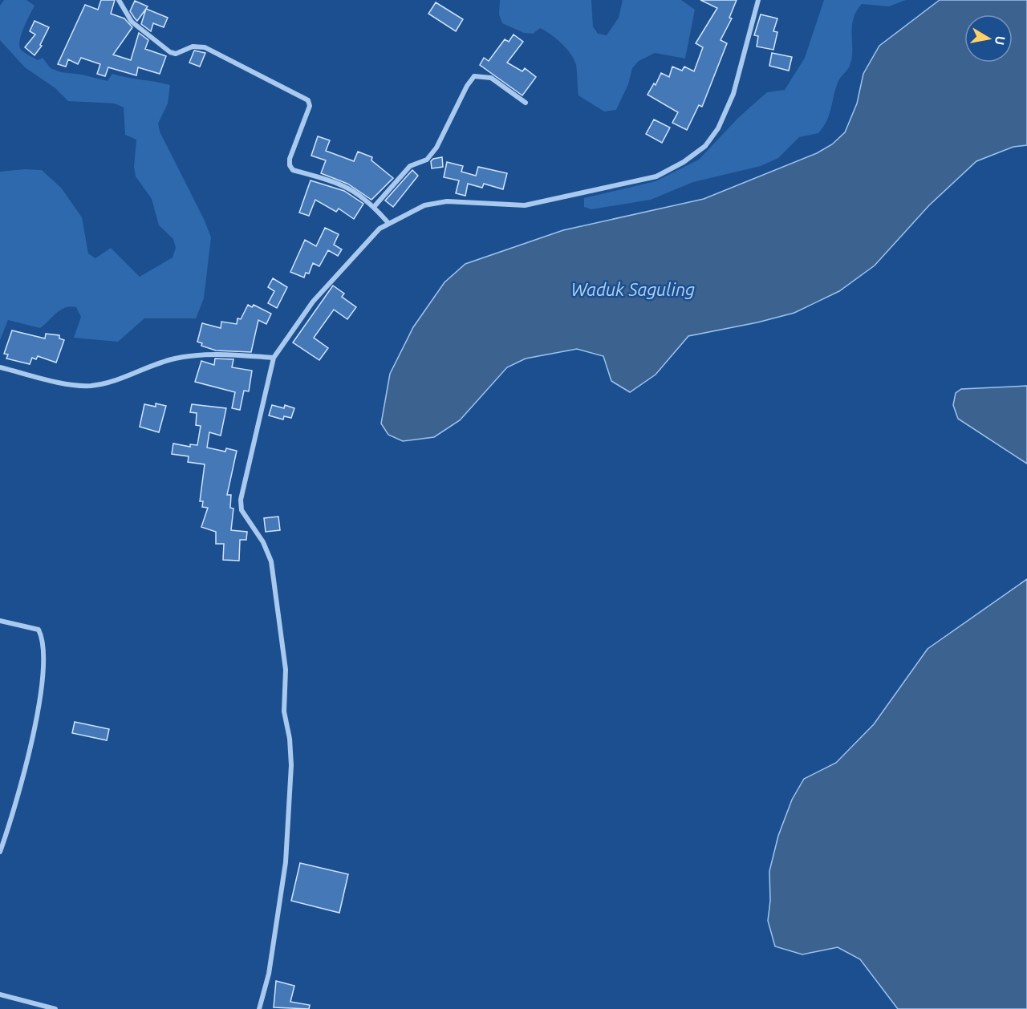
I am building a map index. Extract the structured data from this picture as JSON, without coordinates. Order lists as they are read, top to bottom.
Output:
{
  "water": ["Waduk Saguling"],
  "north": "right"
}
